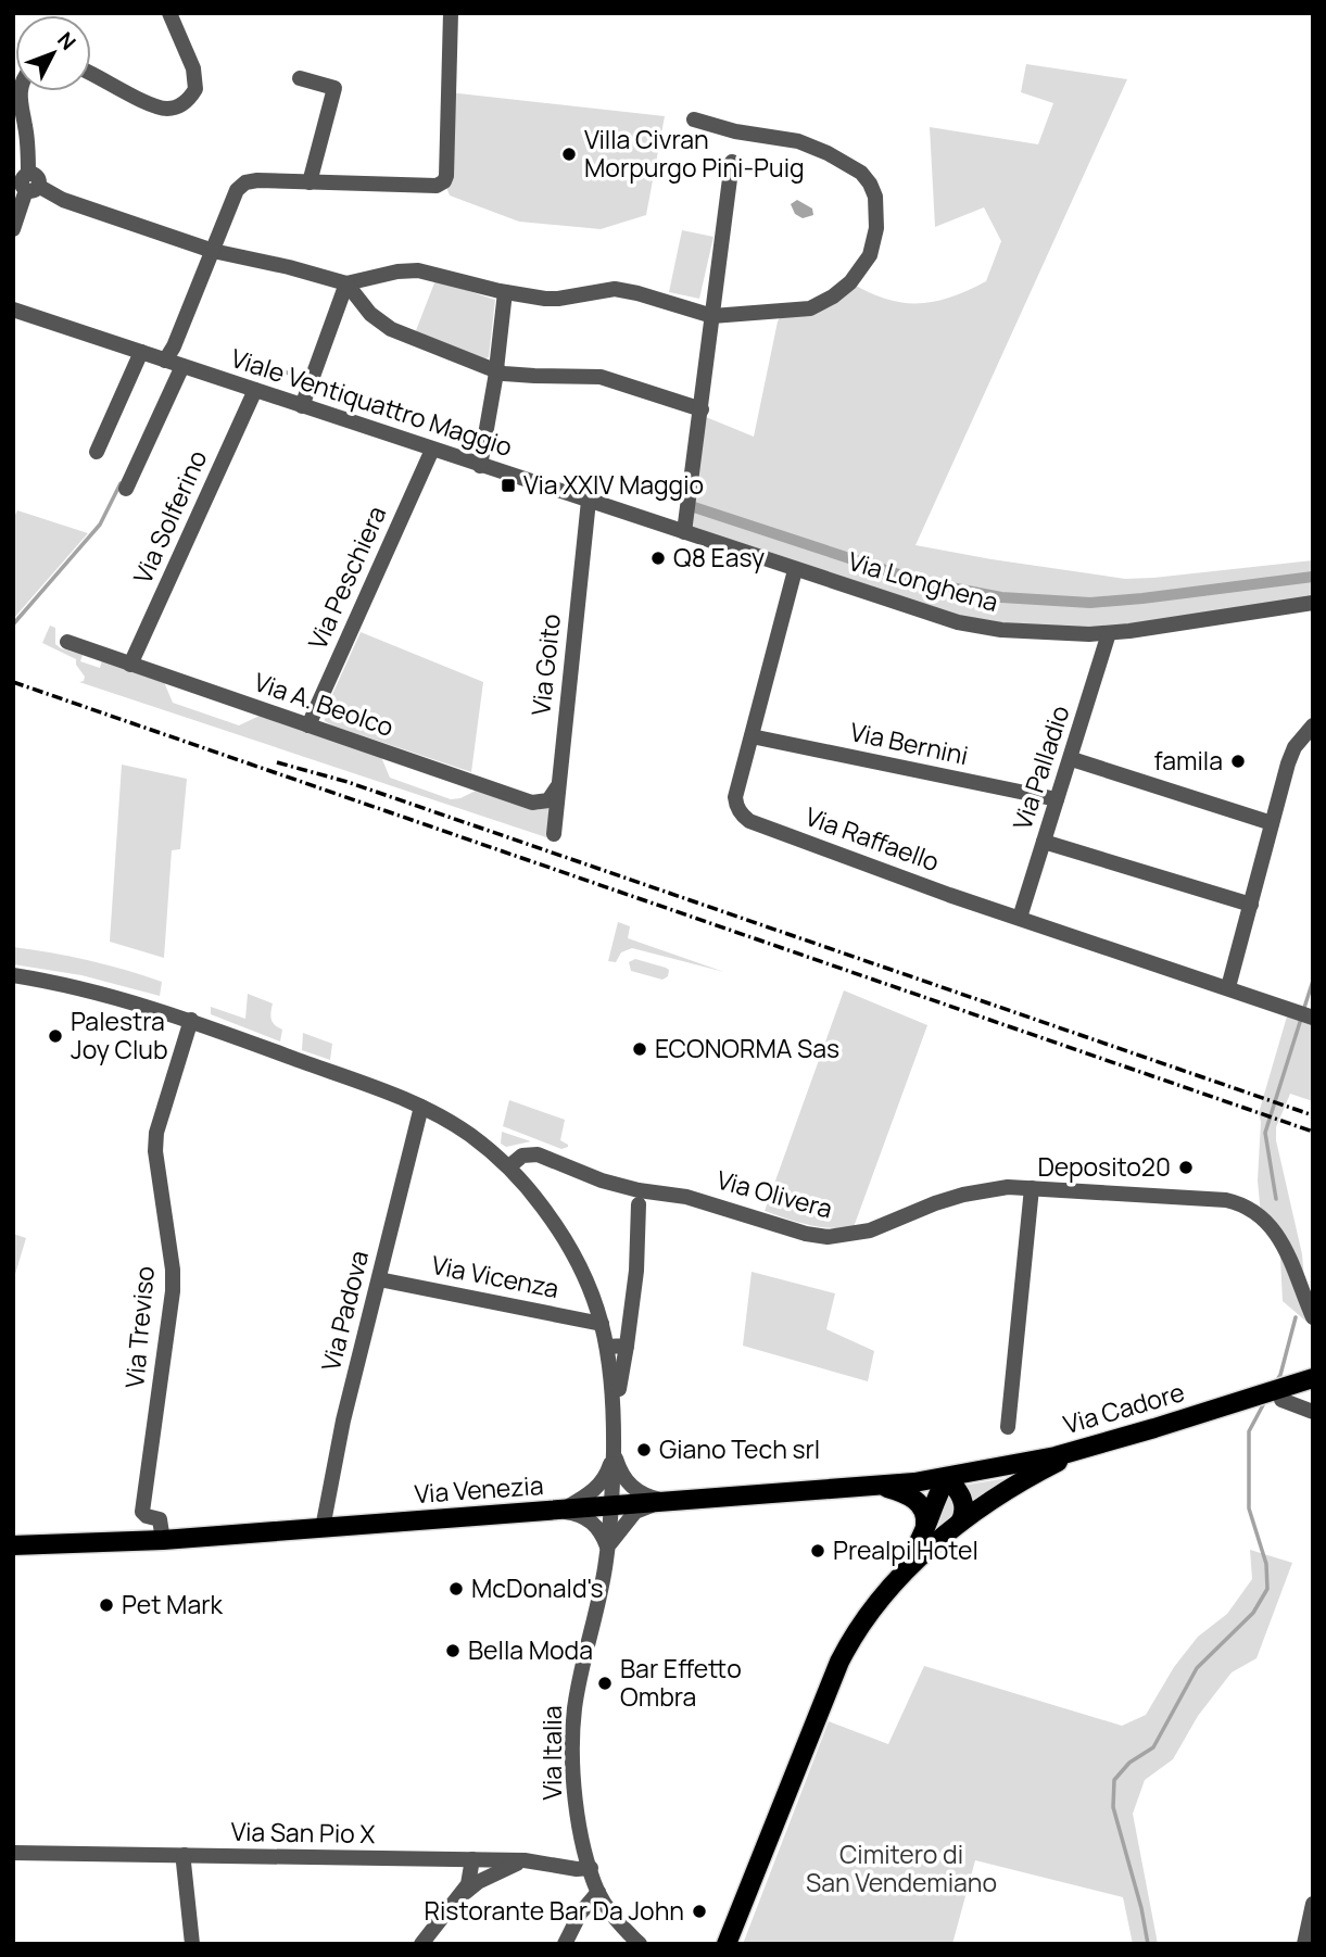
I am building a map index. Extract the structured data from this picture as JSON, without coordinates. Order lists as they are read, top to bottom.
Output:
{
  "streets": {
    "main road": ["Via Cadore", "Via Venezia"],
    "street": [
      "Viale Ventiquattro Maggio",
      "Via Solferino",
      "Via Peschiera",
      "Via Longhena",
      "Via Goito",
      "Via A. Beolco",
      "Via Bernini",
      "Via Palladio",
      "Via Raffaello",
      "Via Olivera",
      "Via Vicenza",
      "Via Padova",
      "Via Treviso",
      "Via Italia",
      "Via San Pio X"
    ]
  },
  "crossings": [
    ["Viale Ventiquattro Maggio", "Via Solferino"],
    ["Viale Ventiquattro Maggio", "Via Peschiera"],
    ["Viale Ventiquattro Maggio", "Via Longhena"],
    ["Viale Ventiquattro Maggio", "Via Goito"],
    ["Via Solferino", "Via A. Beolco"],
    ["Via Peschiera", "Via A. Beolco"],
    ["Via Longhena", "Via Palladio"],
    ["Via Longhena", "Via Raffaello"],
    ["Via Goito", "Via A. Beolco"],
    ["Via Bernini", "Via Palladio"],
    ["Via Bernini", "Via Raffaello"],
    ["Via Palladio", "Via Raffaello"],
    ["Via Olivera", "Via Italia"],
    ["Via Vicenza", "Via Padova"],
    ["Via Vicenza", "Via Italia"],
    ["Via Padova", "Via Venezia"],
    ["Via Padova", "Via Italia"],
    ["Via Treviso", "Via Venezia"],
    ["Via Treviso", "Via Italia"],
    ["Via Cadore", "Via Venezia"],
    ["Via Venezia", "Via Italia"],
    ["Via Italia", "Via San Pio X"]
  ],
  "parks": ["Cimitero di San Vendemiano"],
  "places": {
    "other": [
      "Villa Civran Morpurgo Pini-Puig",
      "Q8 Easy",
      "famila",
      "Palestra Joy Club",
      "ECONORMA Sas",
      "Deposito20",
      "Giano Tech srl",
      "Prealpi Hotel",
      "McDonald's",
      "Pet Mark",
      "Bella Moda",
      "Bar Effetto Ombra",
      "Ristorante Bar Da John"
    ],
    "transit": ["Via XXIV Maggio"]
  },
  "north": "top right"
}
